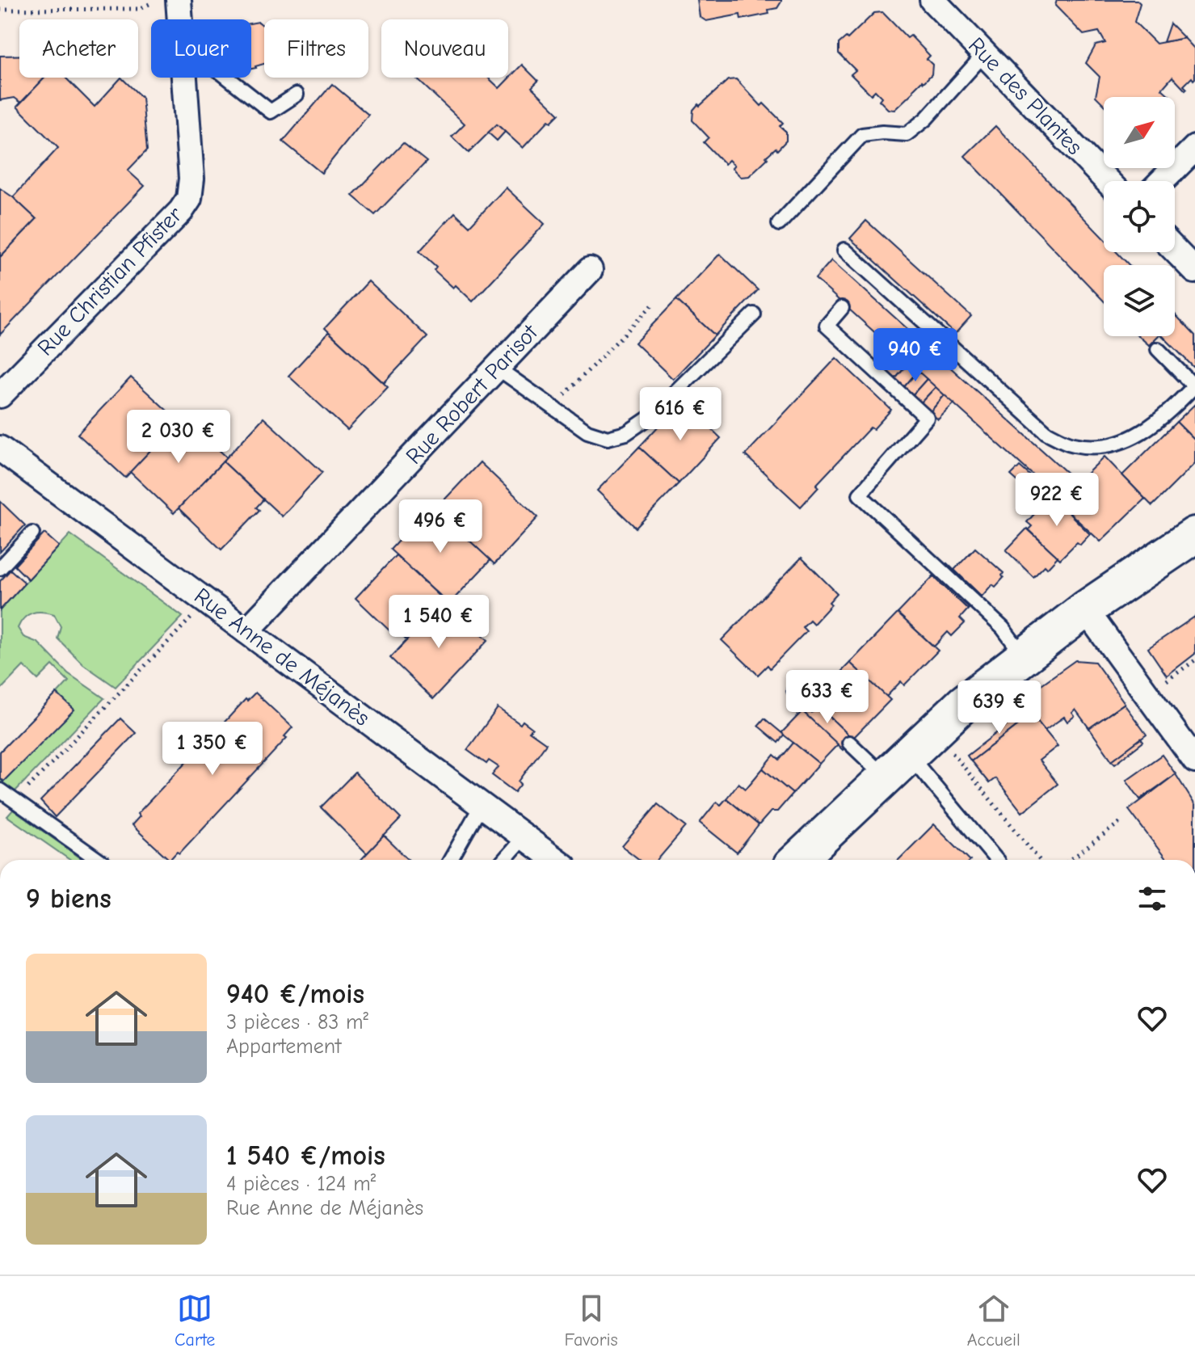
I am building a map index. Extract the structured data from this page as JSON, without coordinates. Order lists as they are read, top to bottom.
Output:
{
  "streets": {
    "street": [
      "Rue des Plantes",
      "Rue Christian Pfister",
      "Rue Robert Parisot",
      "Rue Anne de Méjanès"
    ]
  },
  "crossings": [
    ["Rue Robert Parisot", "Rue Anne de Méjanès"]
  ],
  "north": "top right",
  "page": {
    "chip": [
      "Acheter",
      "Louer",
      "Filtres",
      "Nouveau"
    ],
    "price": [
      "940 €",
      "616 €",
      "2 030 €",
      "922 €",
      "496 €",
      "1 540 €",
      "633 €",
      "639 €",
      "1 350 €"
    ],
    "heading": "9 biens",
    "list": [
      {
        "name": "940 €/mois",
        "note": "3 pièces · 83 m² · Appartement"
      },
      {
        "name": "1 540 €/mois",
        "note": "4 pièces · 124 m² · Rue Anne de Méjanès"
      }
    ],
    "tabs": ["Carte", "Favoris", "Accueil"]
  }
}
